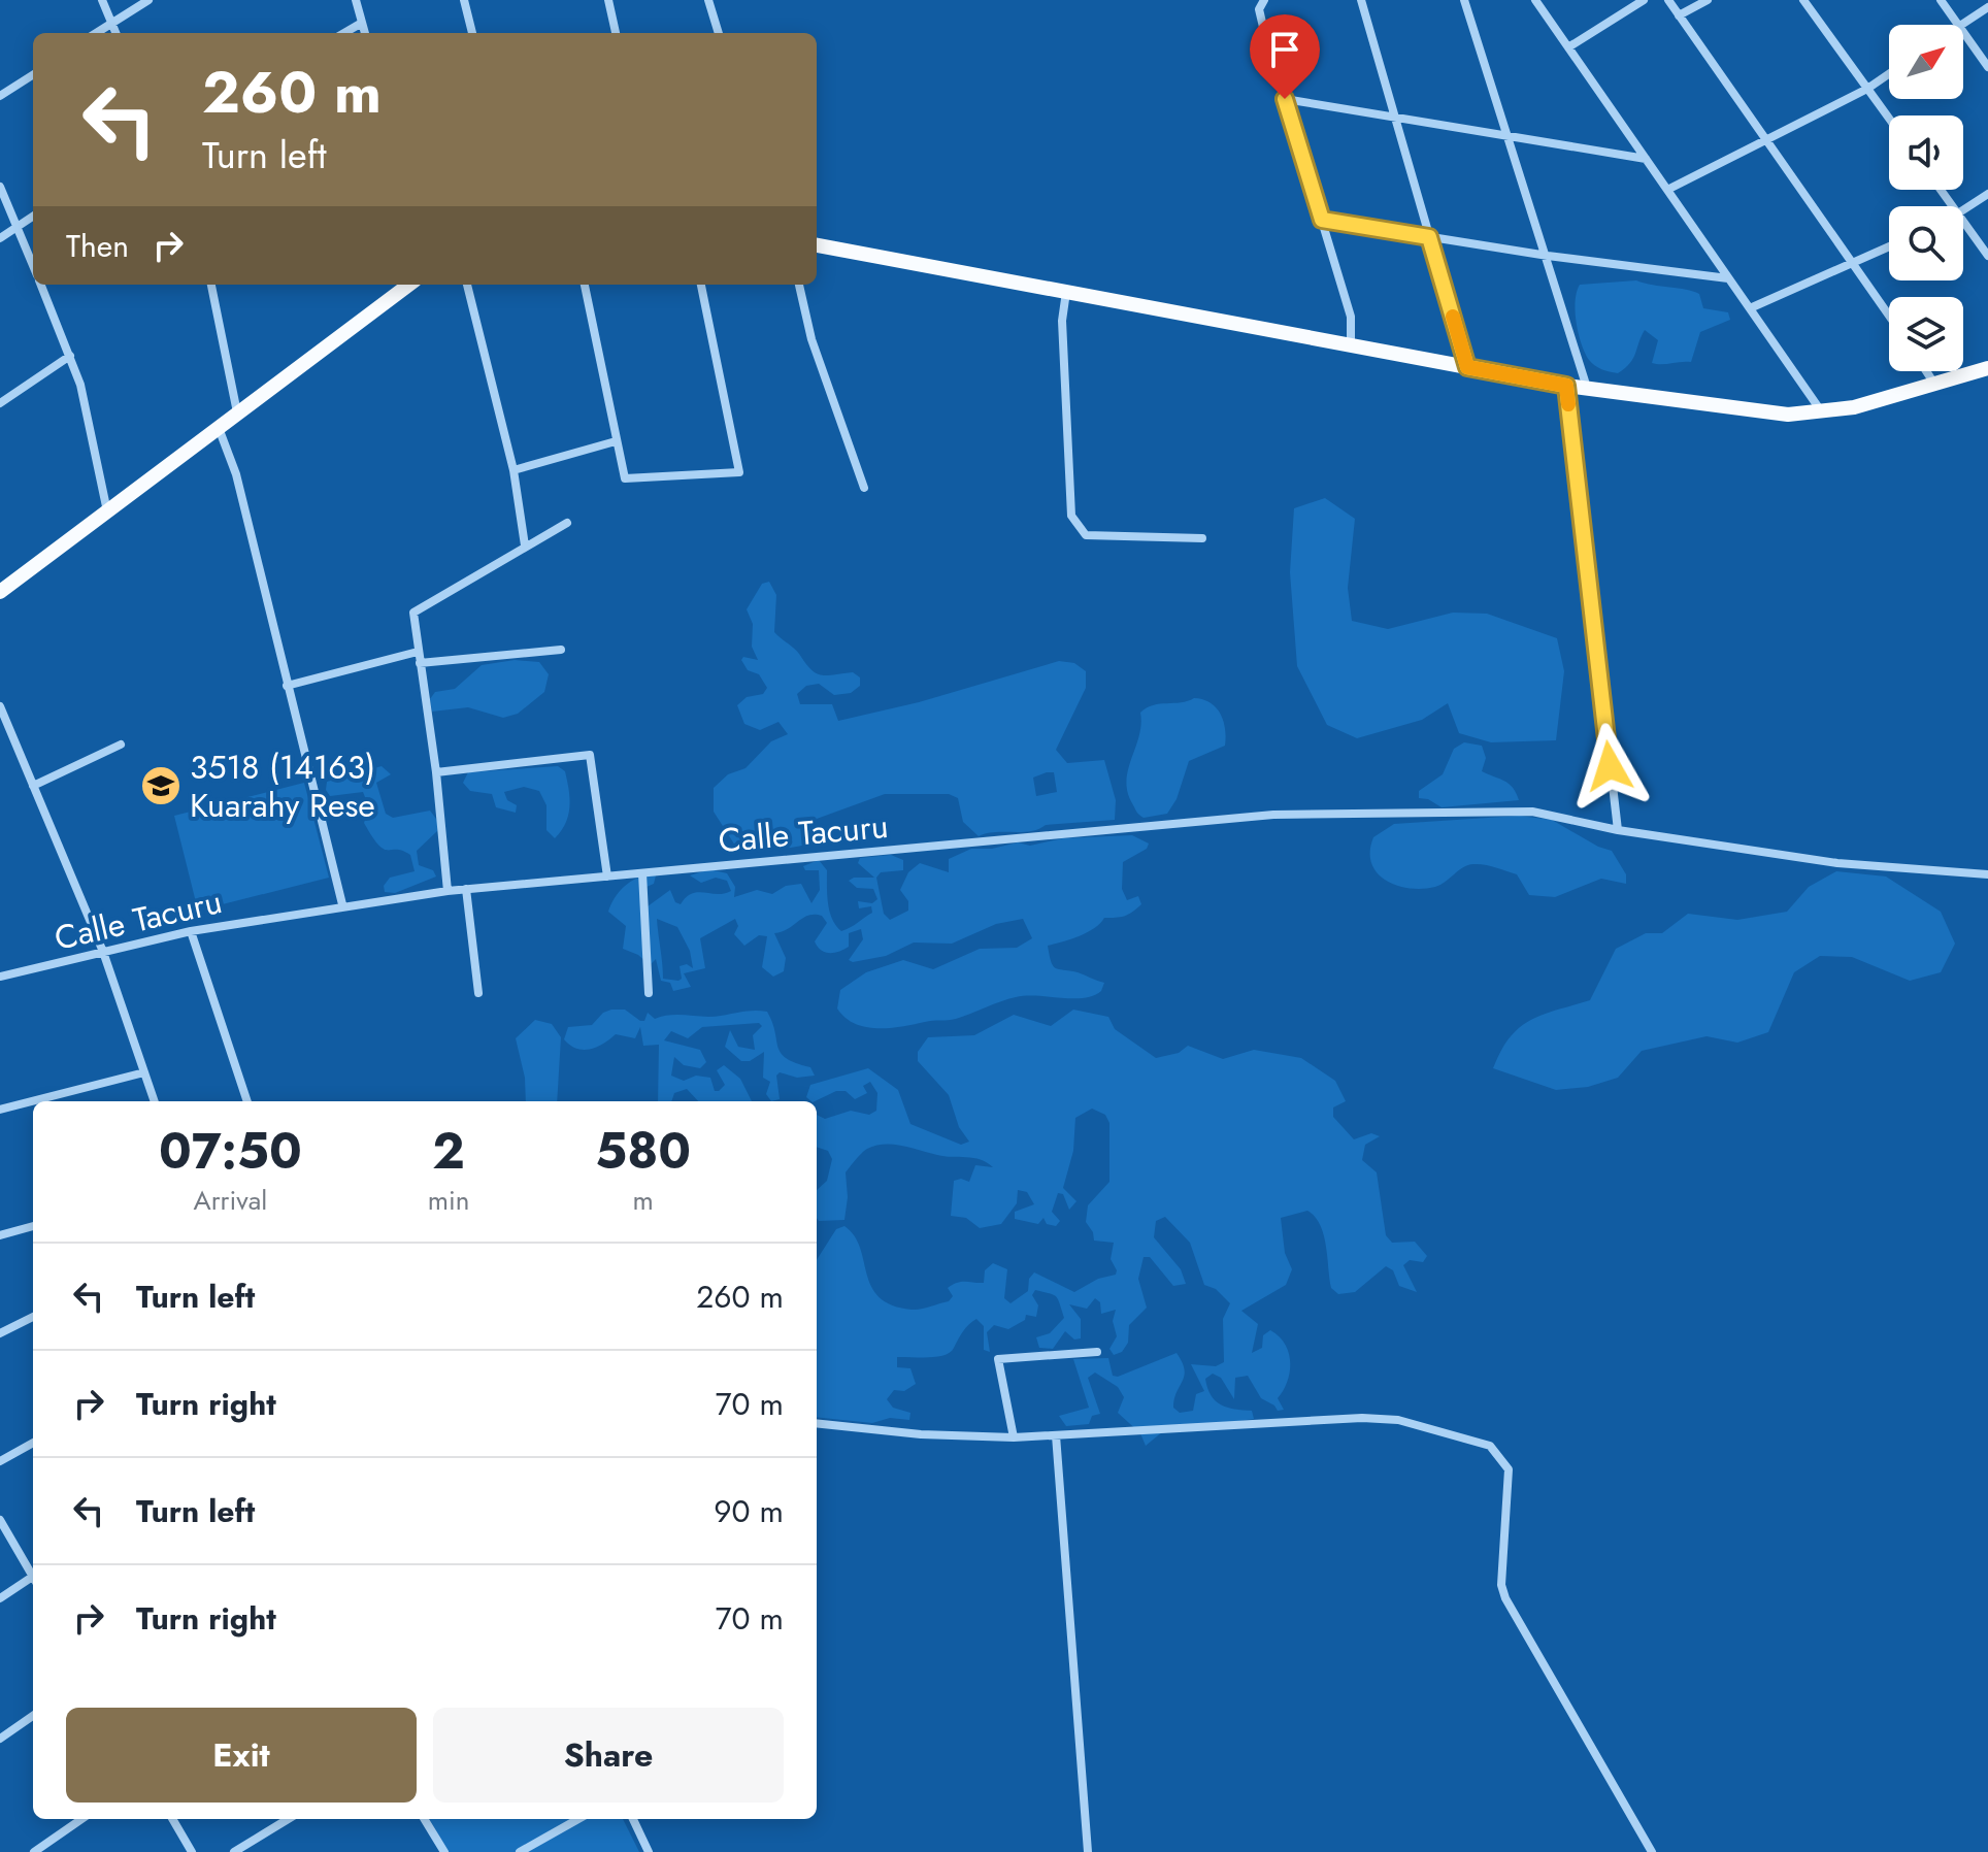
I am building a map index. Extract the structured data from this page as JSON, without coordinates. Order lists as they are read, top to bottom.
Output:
{
  "streets": {
    "street": ["Calle Tacuru"]
  },
  "places": {
    "school or university": ["3518 (14163) Kuarahy Rese"]
  },
  "north": "top right",
  "page": {
    "turn": ["260 m", "Turn left"],
    "then": "Then",
    "eta": [
      "07:50",
      "Arrival",
      "2",
      "min",
      "580",
      "m"
    ],
    "list": [
      {
        "name": "Turn left",
        "value": "260 m"
      },
      {
        "name": "Turn right",
        "value": "70 m"
      },
      {
        "name": "Turn left",
        "value": "90 m"
      },
      {
        "name": "Turn right",
        "value": "70 m"
      }
    ],
    "buttons": ["Exit", "Share"]
  }
}
